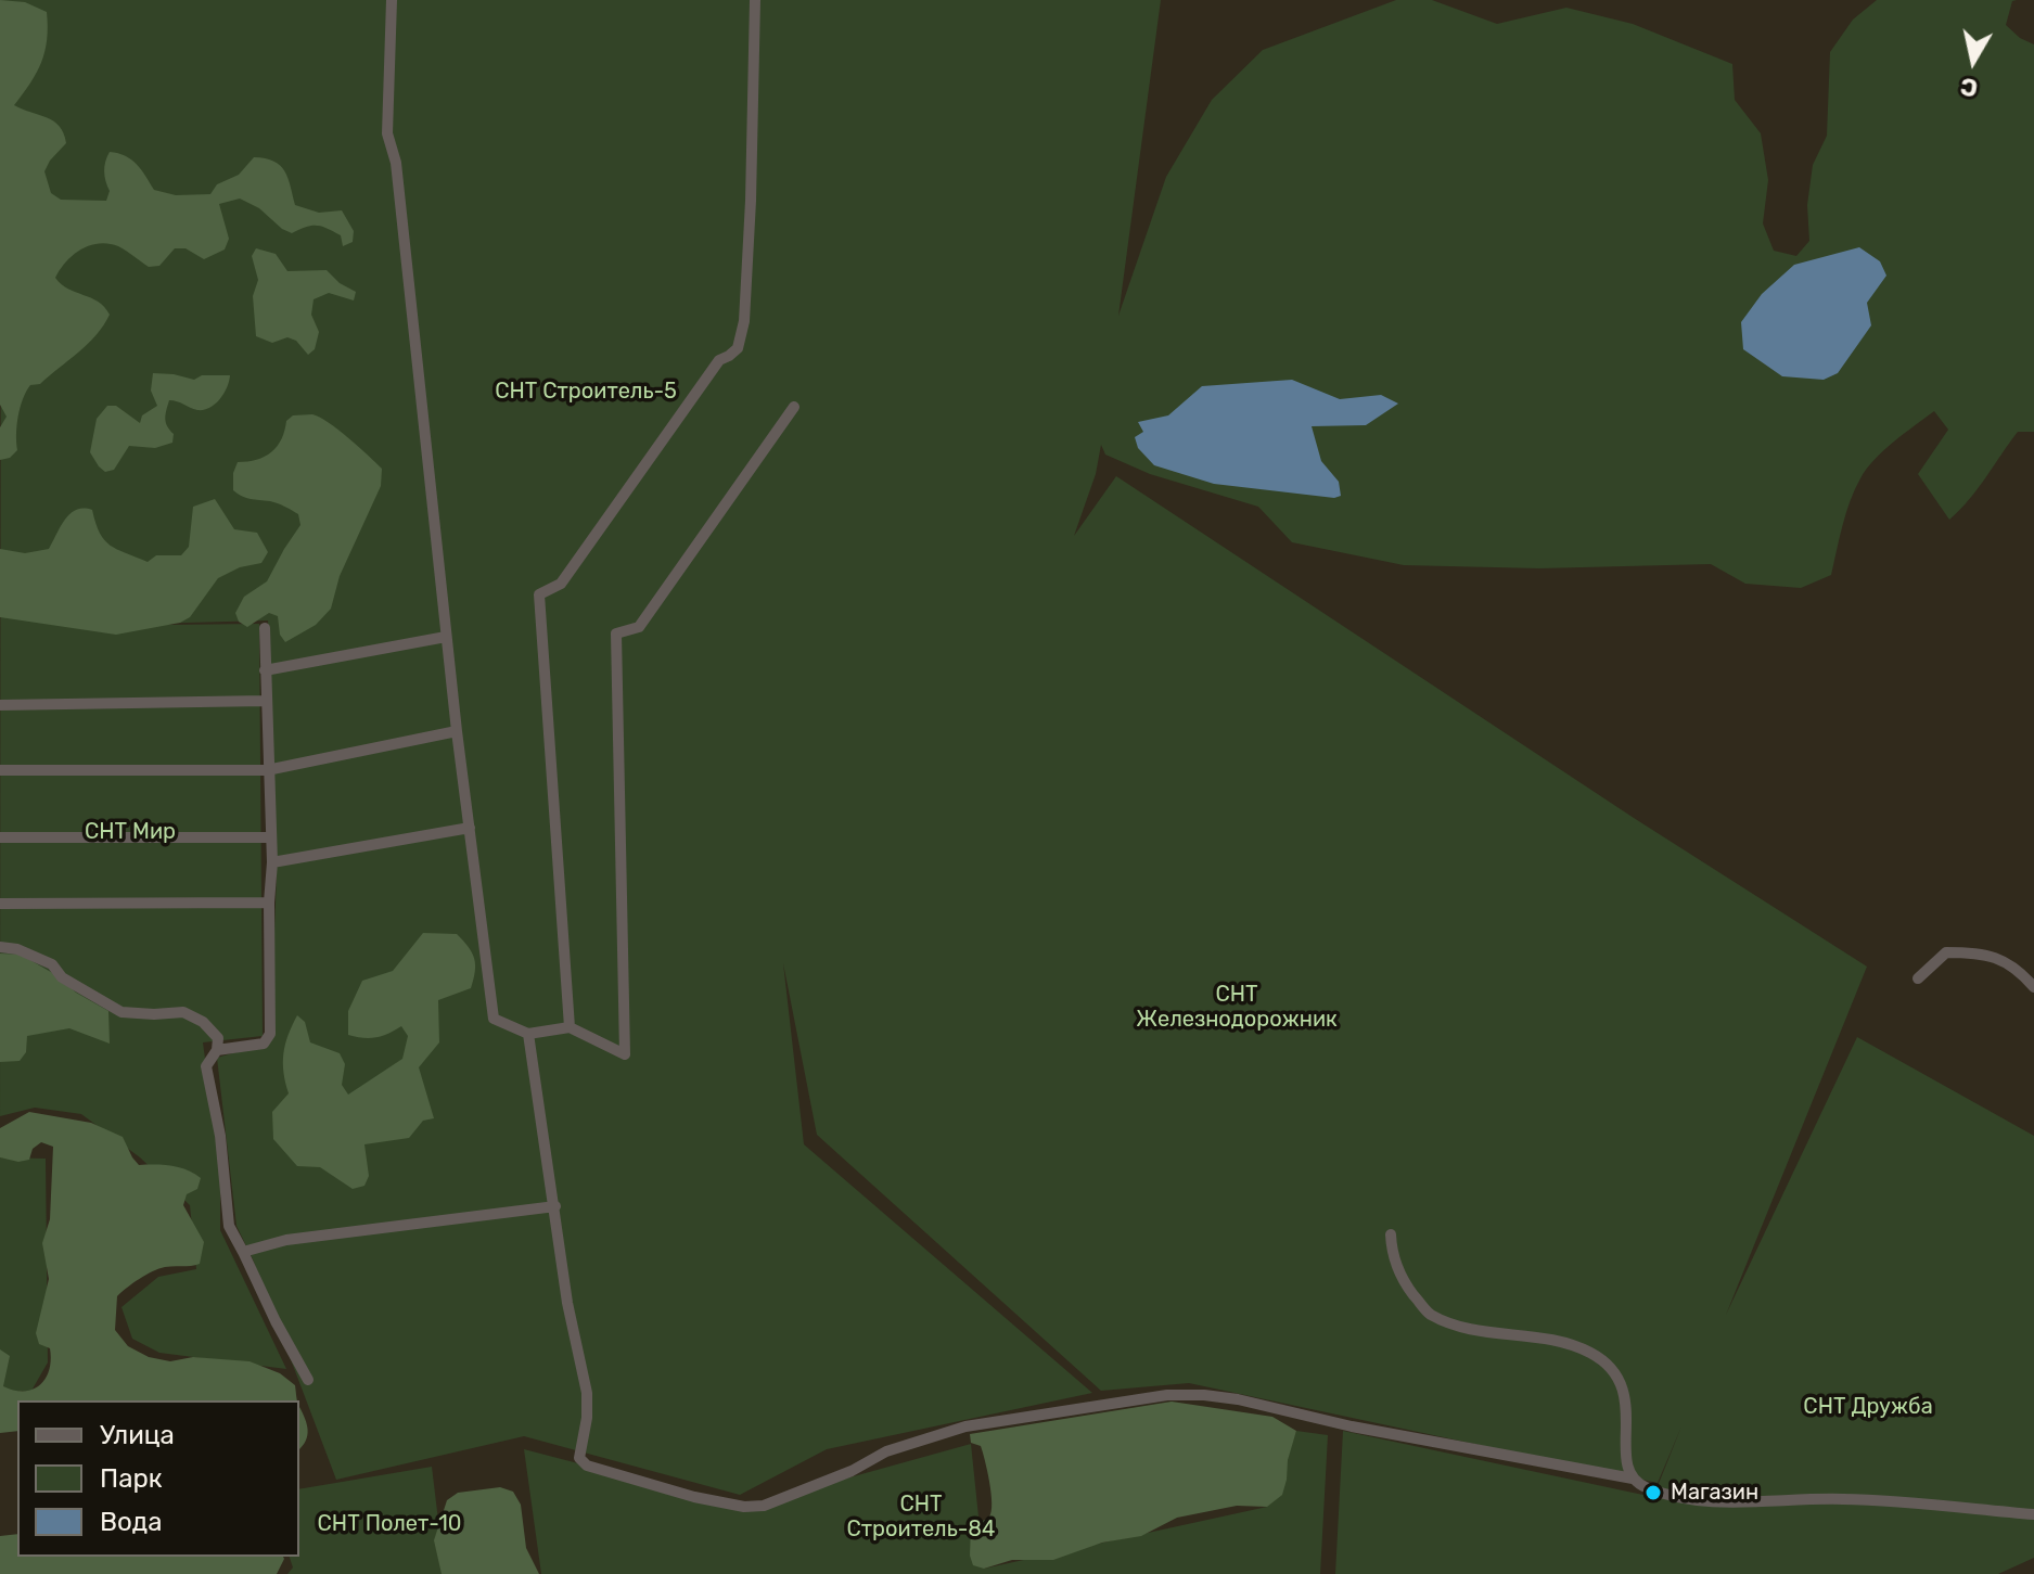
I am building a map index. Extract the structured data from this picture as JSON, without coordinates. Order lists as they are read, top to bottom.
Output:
{
  "parks": [
    "СНТ Строитель-5",
    "СНТ Мир",
    "СНТ Железнодорожник",
    "СНТ Дружба",
    "СНТ Строитель-84",
    "СНТ Полет-10"
  ],
  "places": ["Магазин"],
  "legend": ["Улица", "Парк", "Вода"],
  "north": "bottom"
}
